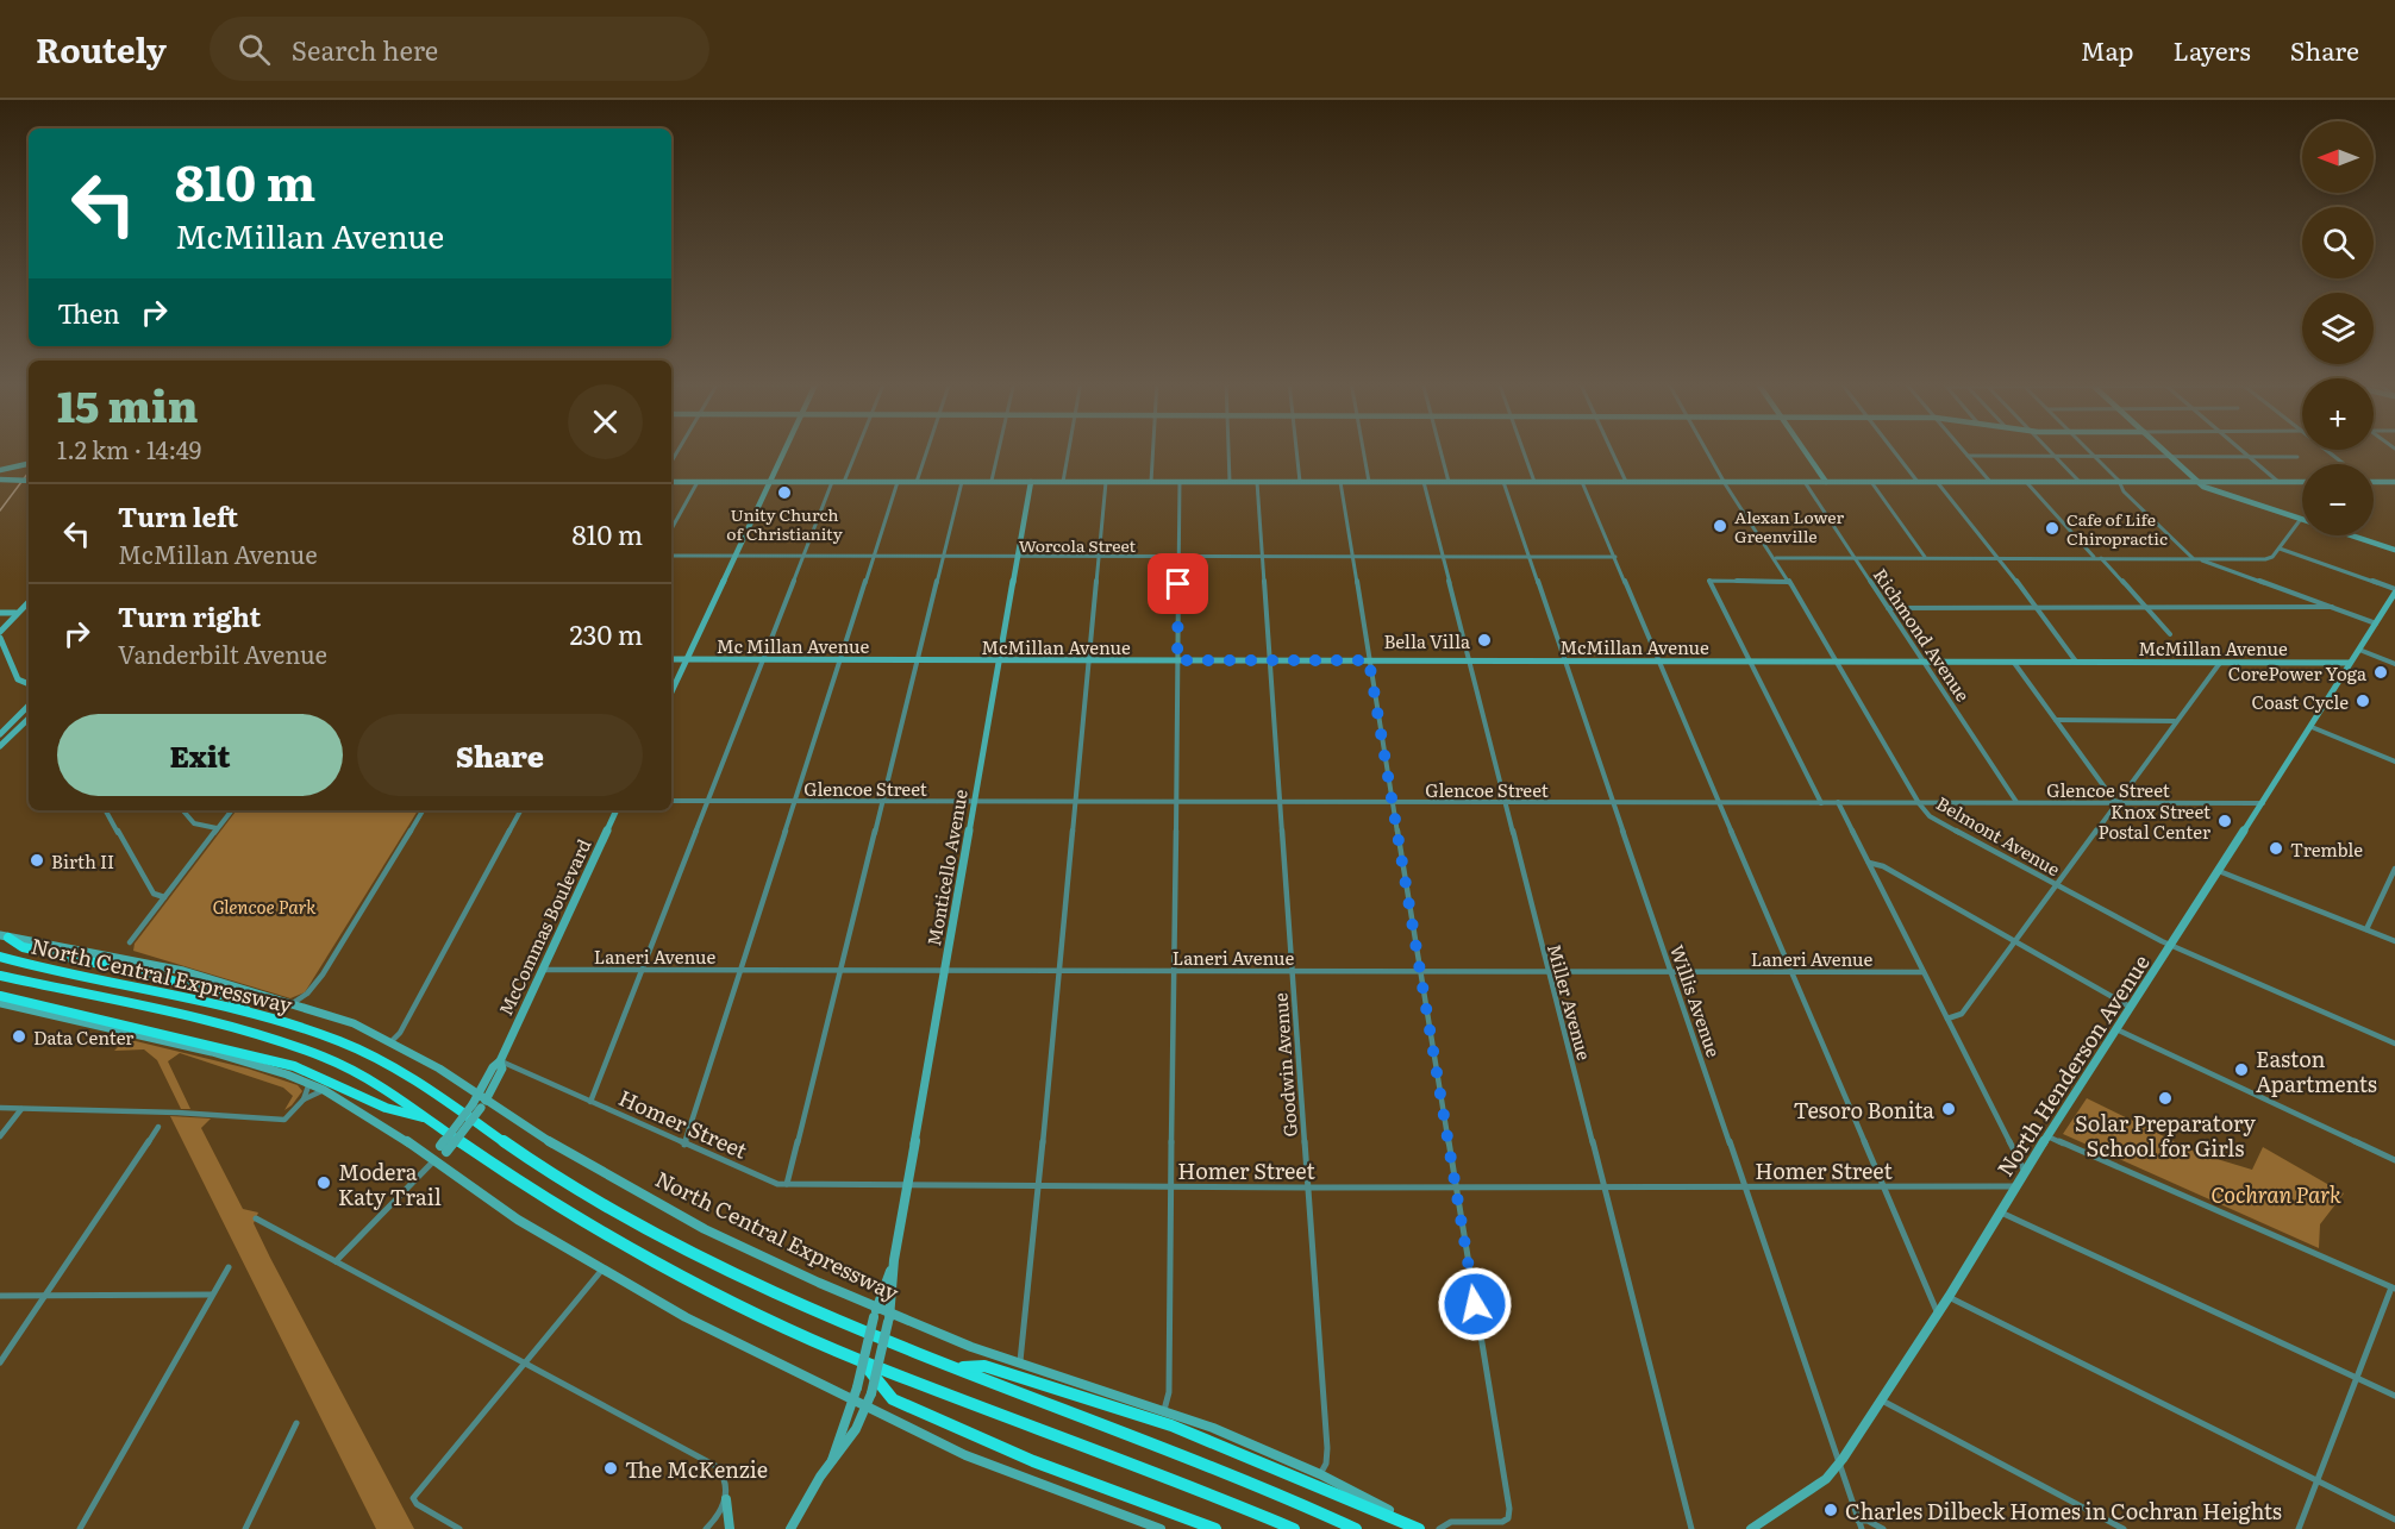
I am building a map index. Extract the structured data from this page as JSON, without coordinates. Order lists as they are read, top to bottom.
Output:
{
  "streets": {
    "highway": ["North Central Expressway"],
    "street": [
      "Worcola Street",
      "Richmond Avenue",
      "Mc Millan Avenue",
      "McMillan Avenue",
      "Glencoe Street",
      "Belmont Avenue",
      "Monticello Avenue",
      "McCommas Boulevard",
      "Laneri Avenue",
      "Willis Avenue",
      "Miller Avenue",
      "Goodwin Avenue",
      "North Henderson Avenue",
      "Homer Street"
    ]
  },
  "crossings": [
    ["Worcola Street", "Monticello Avenue"],
    ["Worcola Street", "Willis Avenue"],
    ["Worcola Street", "Miller Avenue"],
    ["Worcola Street", "Goodwin Avenue"],
    ["Richmond Avenue", "McMillan Avenue"],
    ["Richmond Avenue", "Glencoe Street"],
    ["Mc Millan Avenue", "McMillan Avenue"],
    ["McMillan Avenue", "Belmont Avenue"],
    ["McMillan Avenue", "Monticello Avenue"],
    ["McMillan Avenue", "Willis Avenue"],
    ["McMillan Avenue", "Miller Avenue"],
    ["McMillan Avenue", "Goodwin Avenue"],
    ["McMillan Avenue", "North Henderson Avenue"],
    ["Glencoe Street", "Belmont Avenue"],
    ["Glencoe Street", "Monticello Avenue"],
    ["Glencoe Street", "Willis Avenue"],
    ["Glencoe Street", "Miller Avenue"],
    ["Glencoe Street", "Goodwin Avenue"],
    ["Glencoe Street", "North Henderson Avenue"],
    ["Belmont Avenue", "North Henderson Avenue"],
    ["Monticello Avenue", "Laneri Avenue"],
    ["Monticello Avenue", "North Central Expressway"],
    ["Monticello Avenue", "Homer Street"],
    ["McCommas Boulevard", "Laneri Avenue"],
    ["McCommas Boulevard", "North Central Expressway"],
    ["McCommas Boulevard", "Homer Street"],
    ["Laneri Avenue", "Willis Avenue"],
    ["Laneri Avenue", "Miller Avenue"],
    ["Laneri Avenue", "Goodwin Avenue"],
    ["North Central Expressway", "Goodwin Avenue"],
    ["Willis Avenue", "North Henderson Avenue"],
    ["Willis Avenue", "Homer Street"],
    ["Miller Avenue", "Homer Street"],
    ["Goodwin Avenue", "Homer Street"],
    ["North Henderson Avenue", "Homer Street"]
  ],
  "parks": ["Glencoe Park", "Cochran Park"],
  "places": [
    "Unity Church of Christianity",
    "Alexan Lower Greenville",
    "Cafe of Life Chiropractic",
    "Bella Villa",
    "CorePower Yoga",
    "Coast Cycle",
    "Knox Street Postal Center",
    "Tremble",
    "Birth II",
    "Data Center",
    "Easton Apartments",
    "Solar Preparatory School for Girls",
    "Tesoro Bonita",
    "Modera Katy Trail",
    "The McKenzie",
    "Charles Dilbeck Homes in Cochran Heights"
  ],
  "north": "left",
  "page": {
    "header": "Routely",
    "search": "Search here",
    "nav": ["Map", "Layers", "Share"],
    "map_buttons": ["+", "−"],
    "turn": ["810 m", "McMillan Avenue"],
    "then": "Then",
    "heading": ["15 min", "1.2 km · 14:49"],
    "list": [
      {
        "name": "Turn left",
        "note": "McMillan Avenue",
        "value": "810 m"
      },
      {
        "name": "Turn right",
        "note": "Vanderbilt Avenue",
        "value": "230 m"
      }
    ],
    "buttons": ["Exit", "Share"]
  }
}
